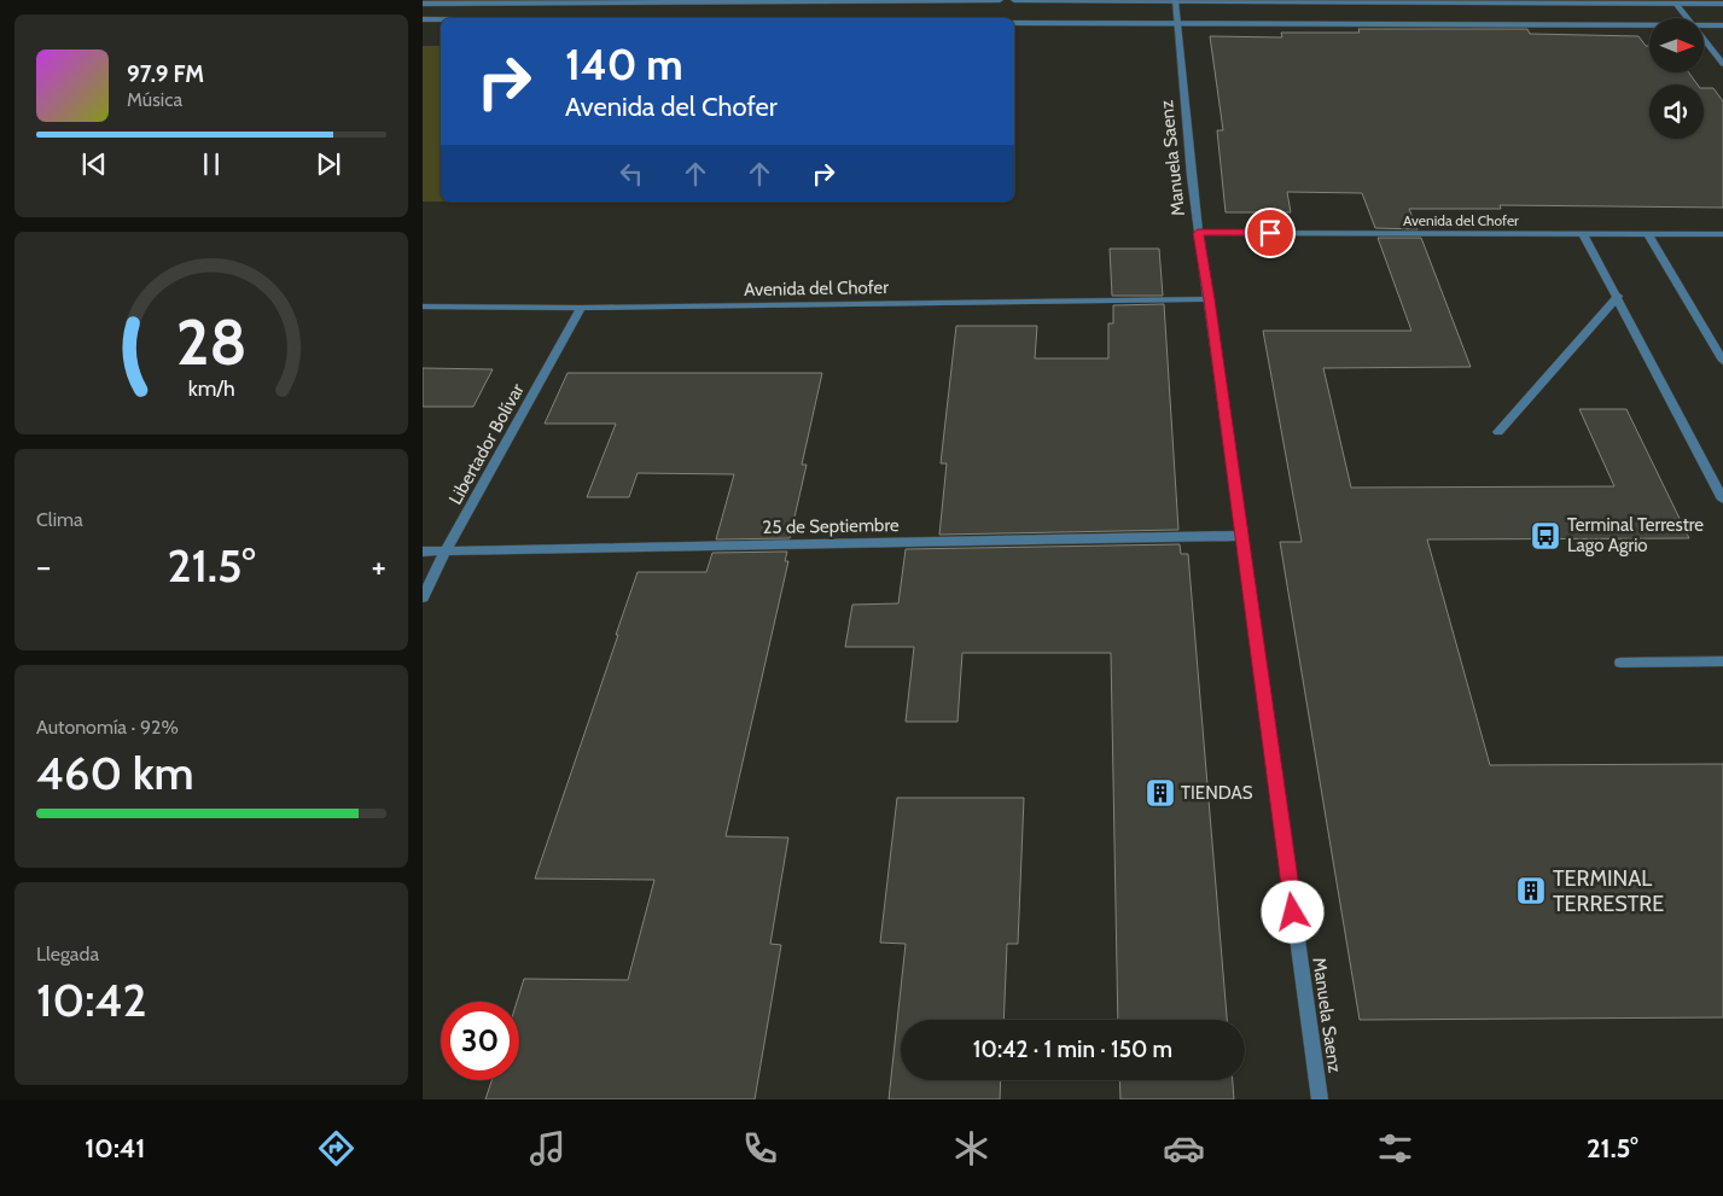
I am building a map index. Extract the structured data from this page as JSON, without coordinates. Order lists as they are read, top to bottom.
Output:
{
  "streets": {
    "street": [
      "Manuela Saenz",
      "Avenida del Chofer",
      "Libertador Bolívar",
      "25 de Septiembre"
    ]
  },
  "crossings": [
    ["Manuela Saenz", "Avenida del Chofer"],
    ["Manuela Saenz", "25 de Septiembre"],
    ["Avenida del Chofer", "Libertador Bolívar"],
    ["Libertador Bolívar", "25 de Septiembre"]
  ],
  "places": {
    "bus stop": ["Terminal Terrestre Lago Agrio"],
    "building": ["TIENDAS", "TERMINAL TERRESTRE"]
  },
  "north": "right",
  "page": {
    "turn": ["140 m", "Avenida del Chofer"],
    "song": ["97.9 FM", "Música"],
    "tile": [
      "Clima",
      ["Autonomía · 92%", "460 km"],
      ["Llegada", "10:42"]
    ],
    "heat": ["−", "21.5°", "+"],
    "limit": "30",
    "trip": "10:42 · 1 min · 150 m",
    "tabs": ["10:41", "21.5°"],
    "gauge": ["28", "km/h"]
  }
}
